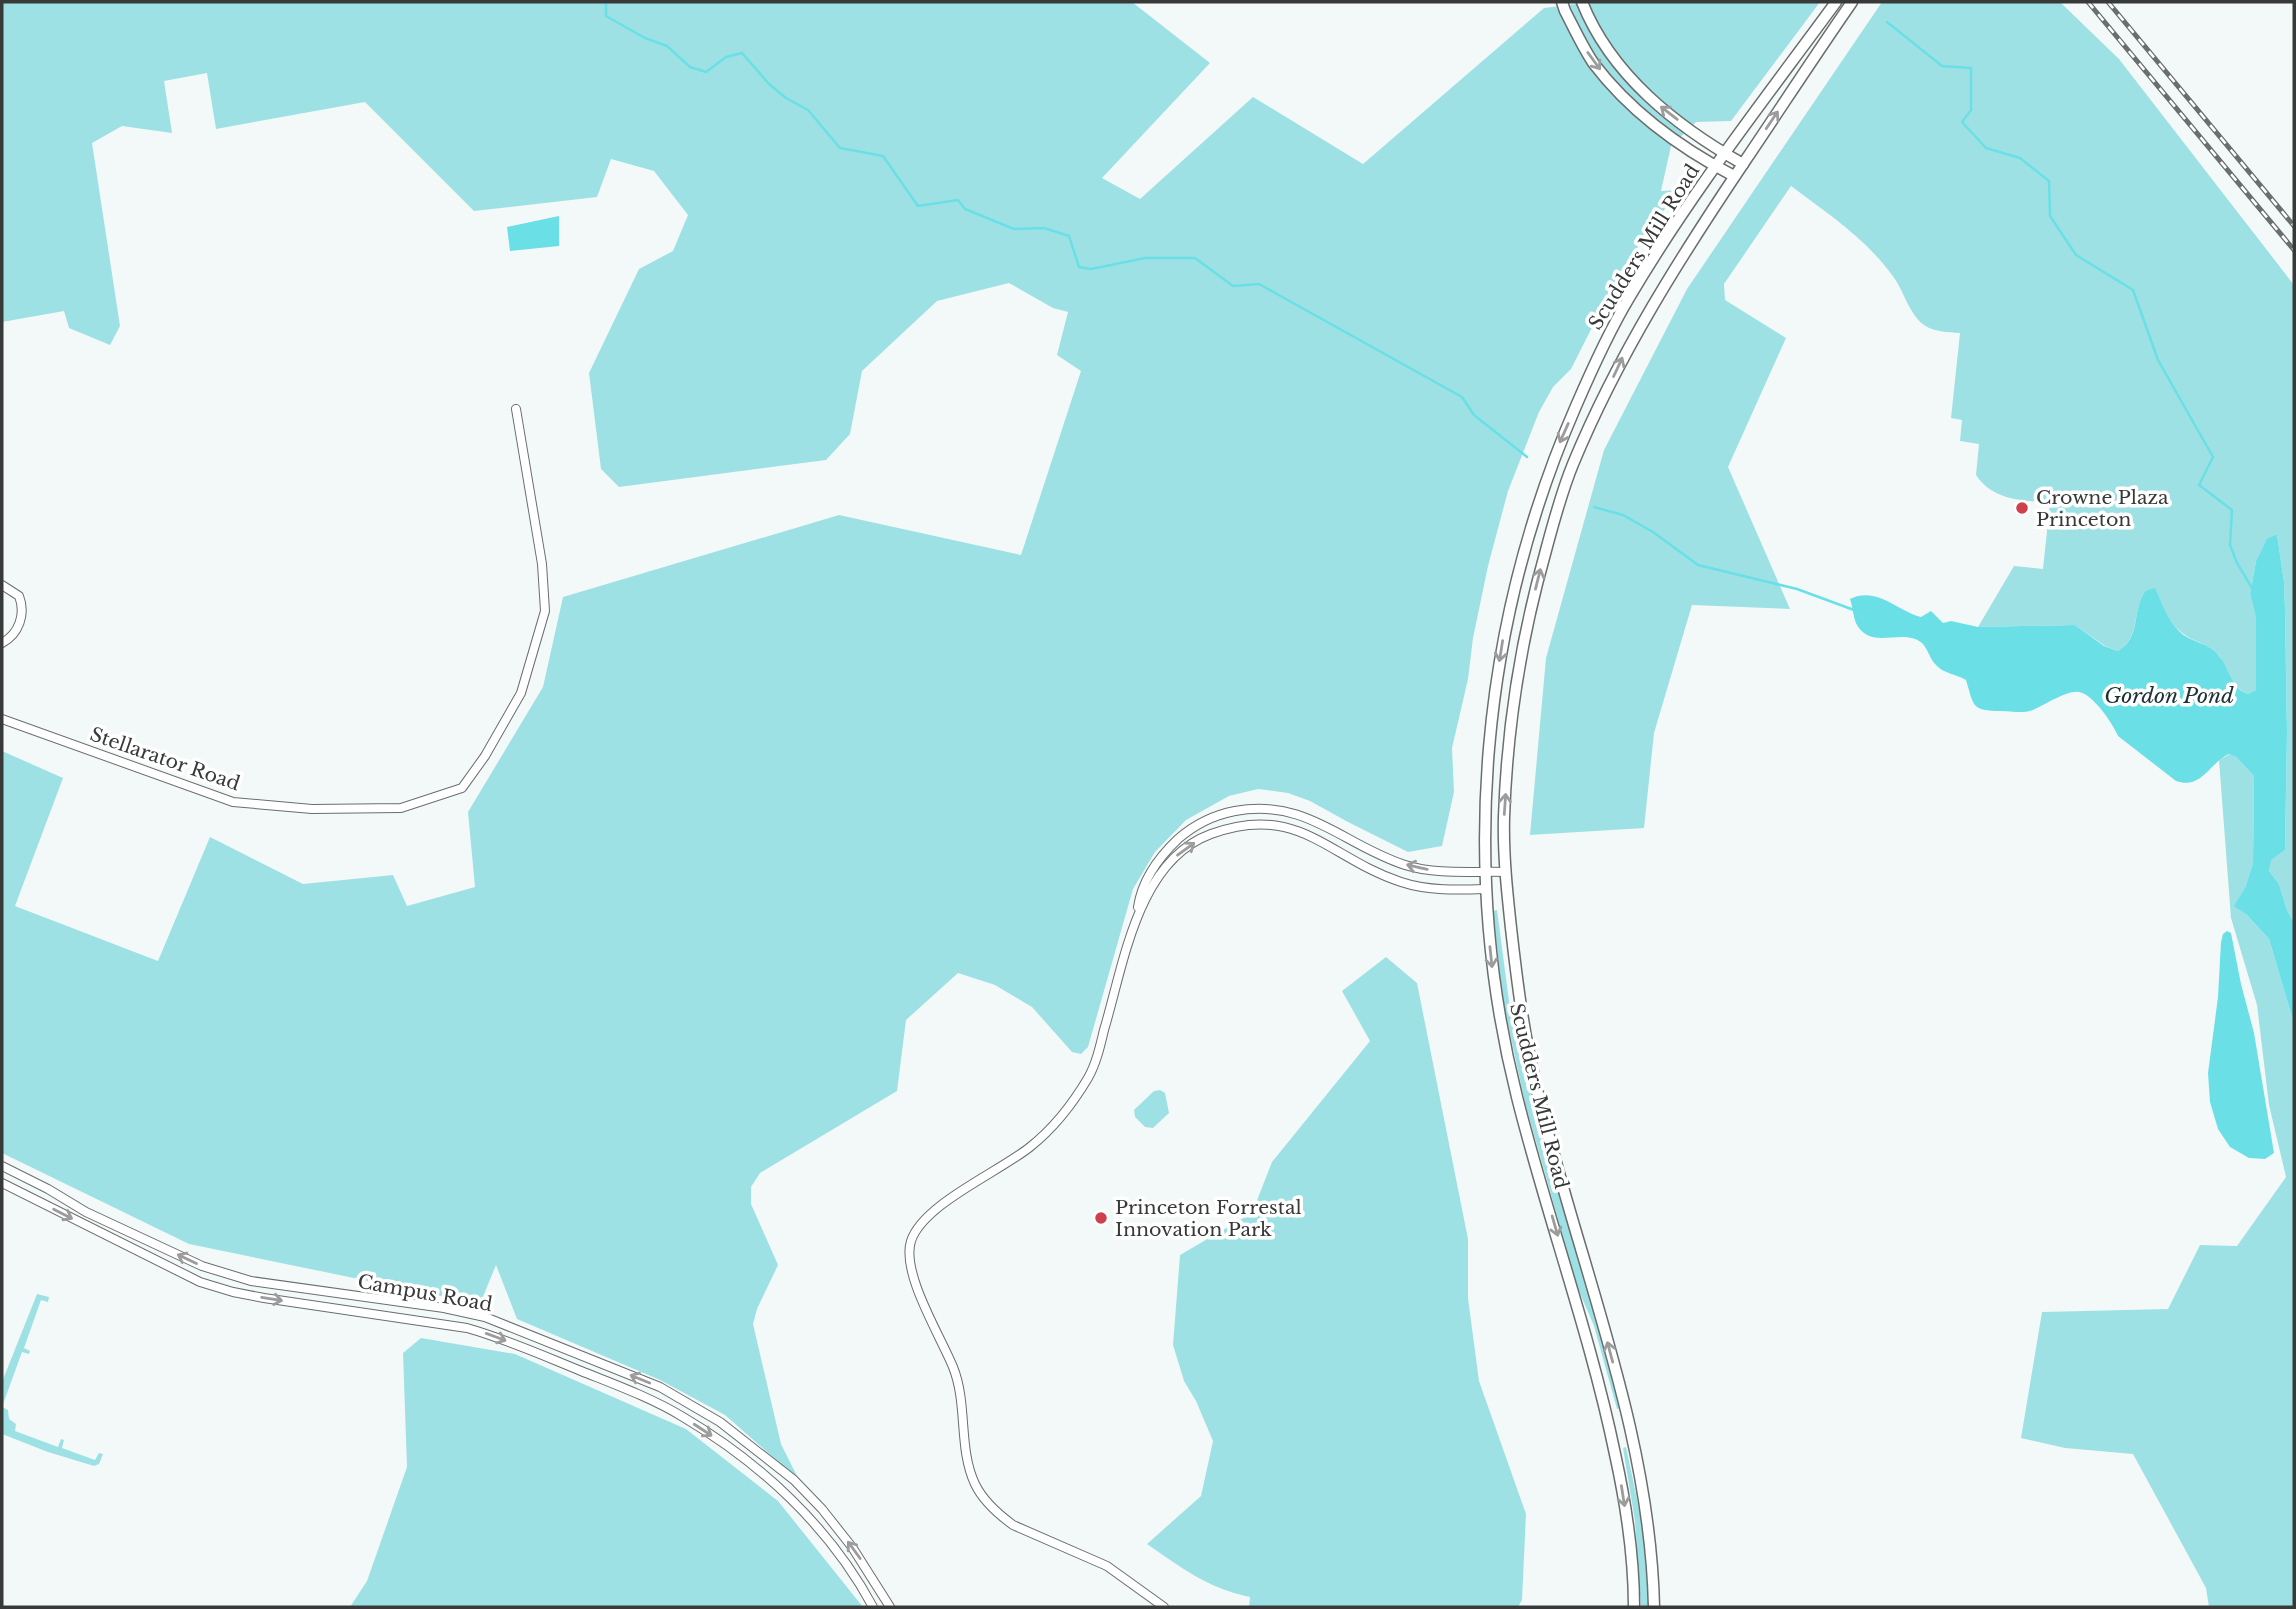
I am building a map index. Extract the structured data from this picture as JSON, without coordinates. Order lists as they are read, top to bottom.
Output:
{
  "streets": {
    "main road": ["Scudders Mill Road"],
    "street": ["Stellarator Road", "Campus Road"]
  },
  "water": ["Gordon Pond"],
  "places": ["Crowne Plaza Princeton", "Princeton Forrestal Innovation Park"]
}
